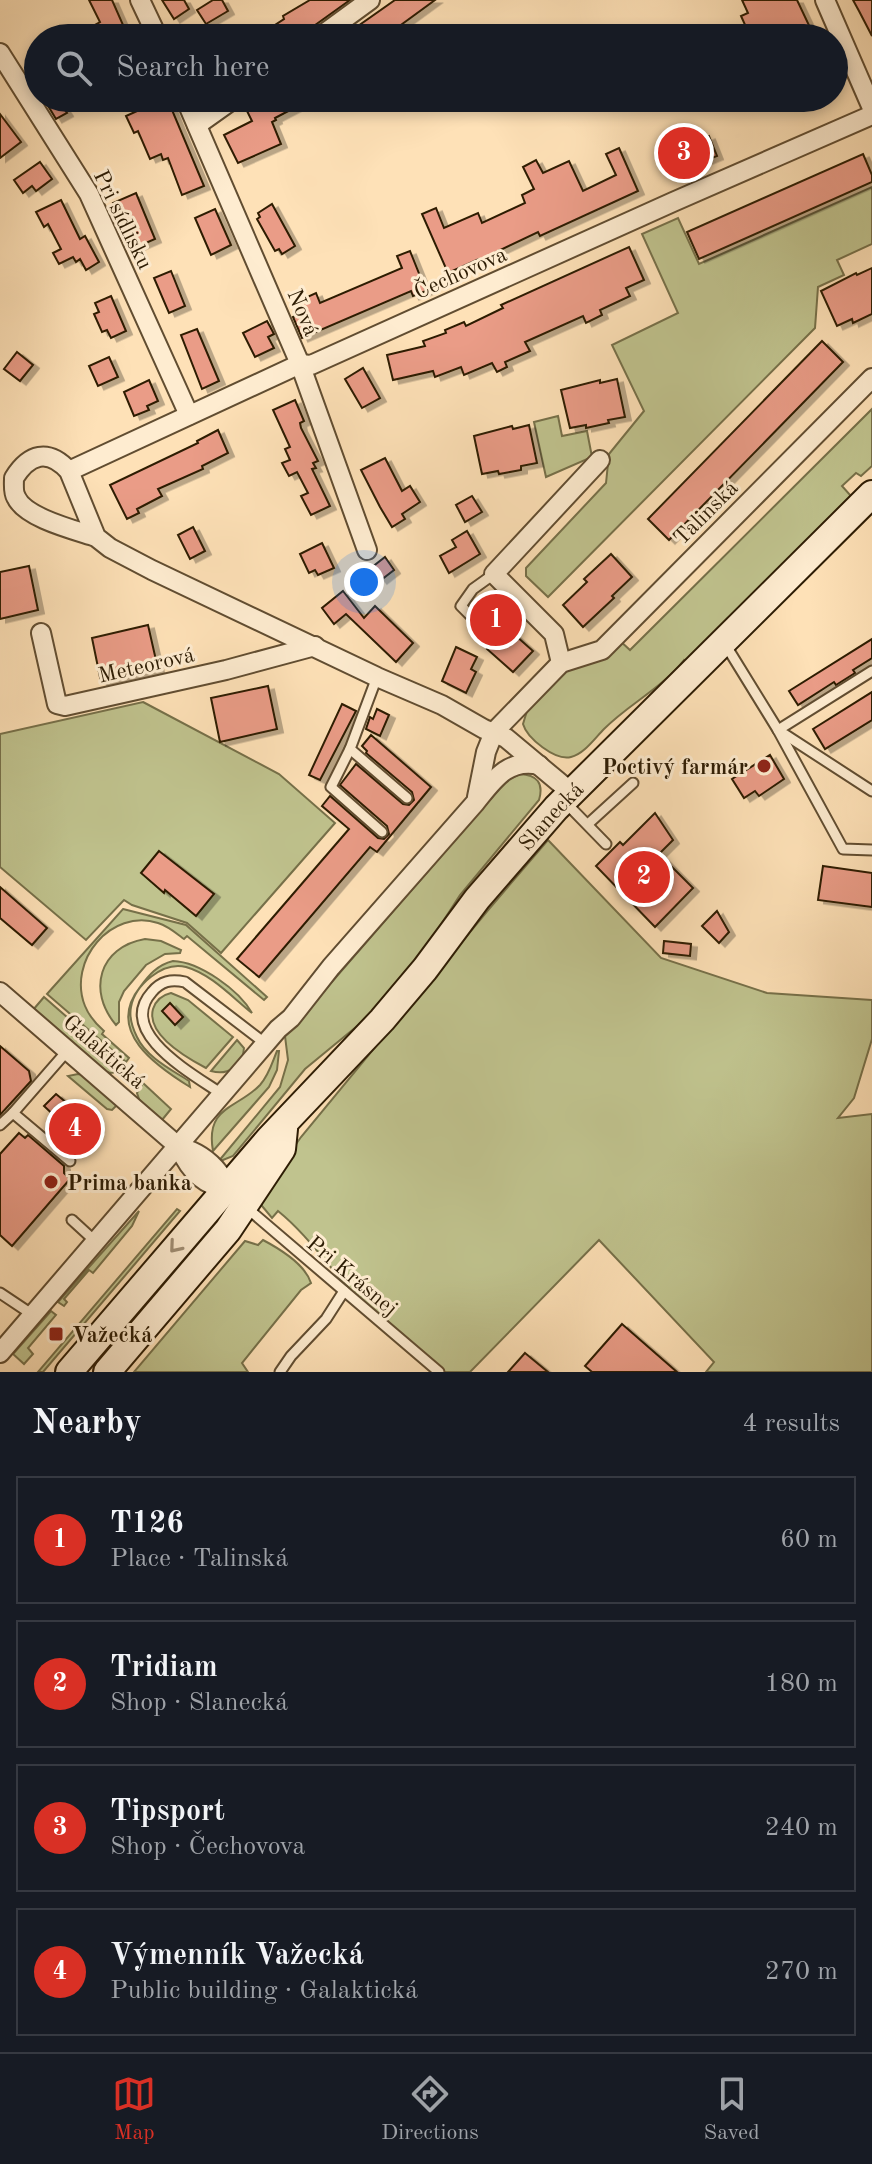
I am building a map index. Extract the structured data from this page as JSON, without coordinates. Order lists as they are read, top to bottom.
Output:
{
  "streets": {
    "main road": ["Slanecká"],
    "street": [
      "Pri sídlisku",
      "Čechovova",
      "Nová",
      "Talinská",
      "Meteorová",
      "Galaktická"
    ],
    "lane": ["Pri Krásnej"]
  },
  "crossings": [
    ["Pri sídlisku", "Čechovova"],
    ["Čechovova", "Nová"],
    ["Slanecká", "Galaktická"],
    ["Slanecká", "Pri Krásnej"],
    ["Galaktická", "Pri Krásnej"]
  ],
  "places": {
    "other": ["Poctivý farmár", "Prima banka"],
    "transit": ["Važecká"]
  },
  "page": {
    "search": "Search here",
    "pins": [
      "3",
      "1",
      "2",
      "4"
    ],
    "heading": ["Nearby", "4 results"],
    "list": [
      {
        "mark": "1",
        "name": "T126",
        "note": "Place · Talinská",
        "value": "60 m"
      },
      {
        "mark": "2",
        "name": "Tridiam",
        "note": "Shop · Slanecká",
        "value": "180 m"
      },
      {
        "mark": "3",
        "name": "Tipsport",
        "note": "Shop · Čechovova",
        "value": "240 m"
      },
      {
        "mark": "4",
        "name": "Výmenník Važecká",
        "note": "Public building · Galaktická",
        "value": "270 m"
      }
    ],
    "nav": ["Map", "Directions", "Saved"]
  }
}
